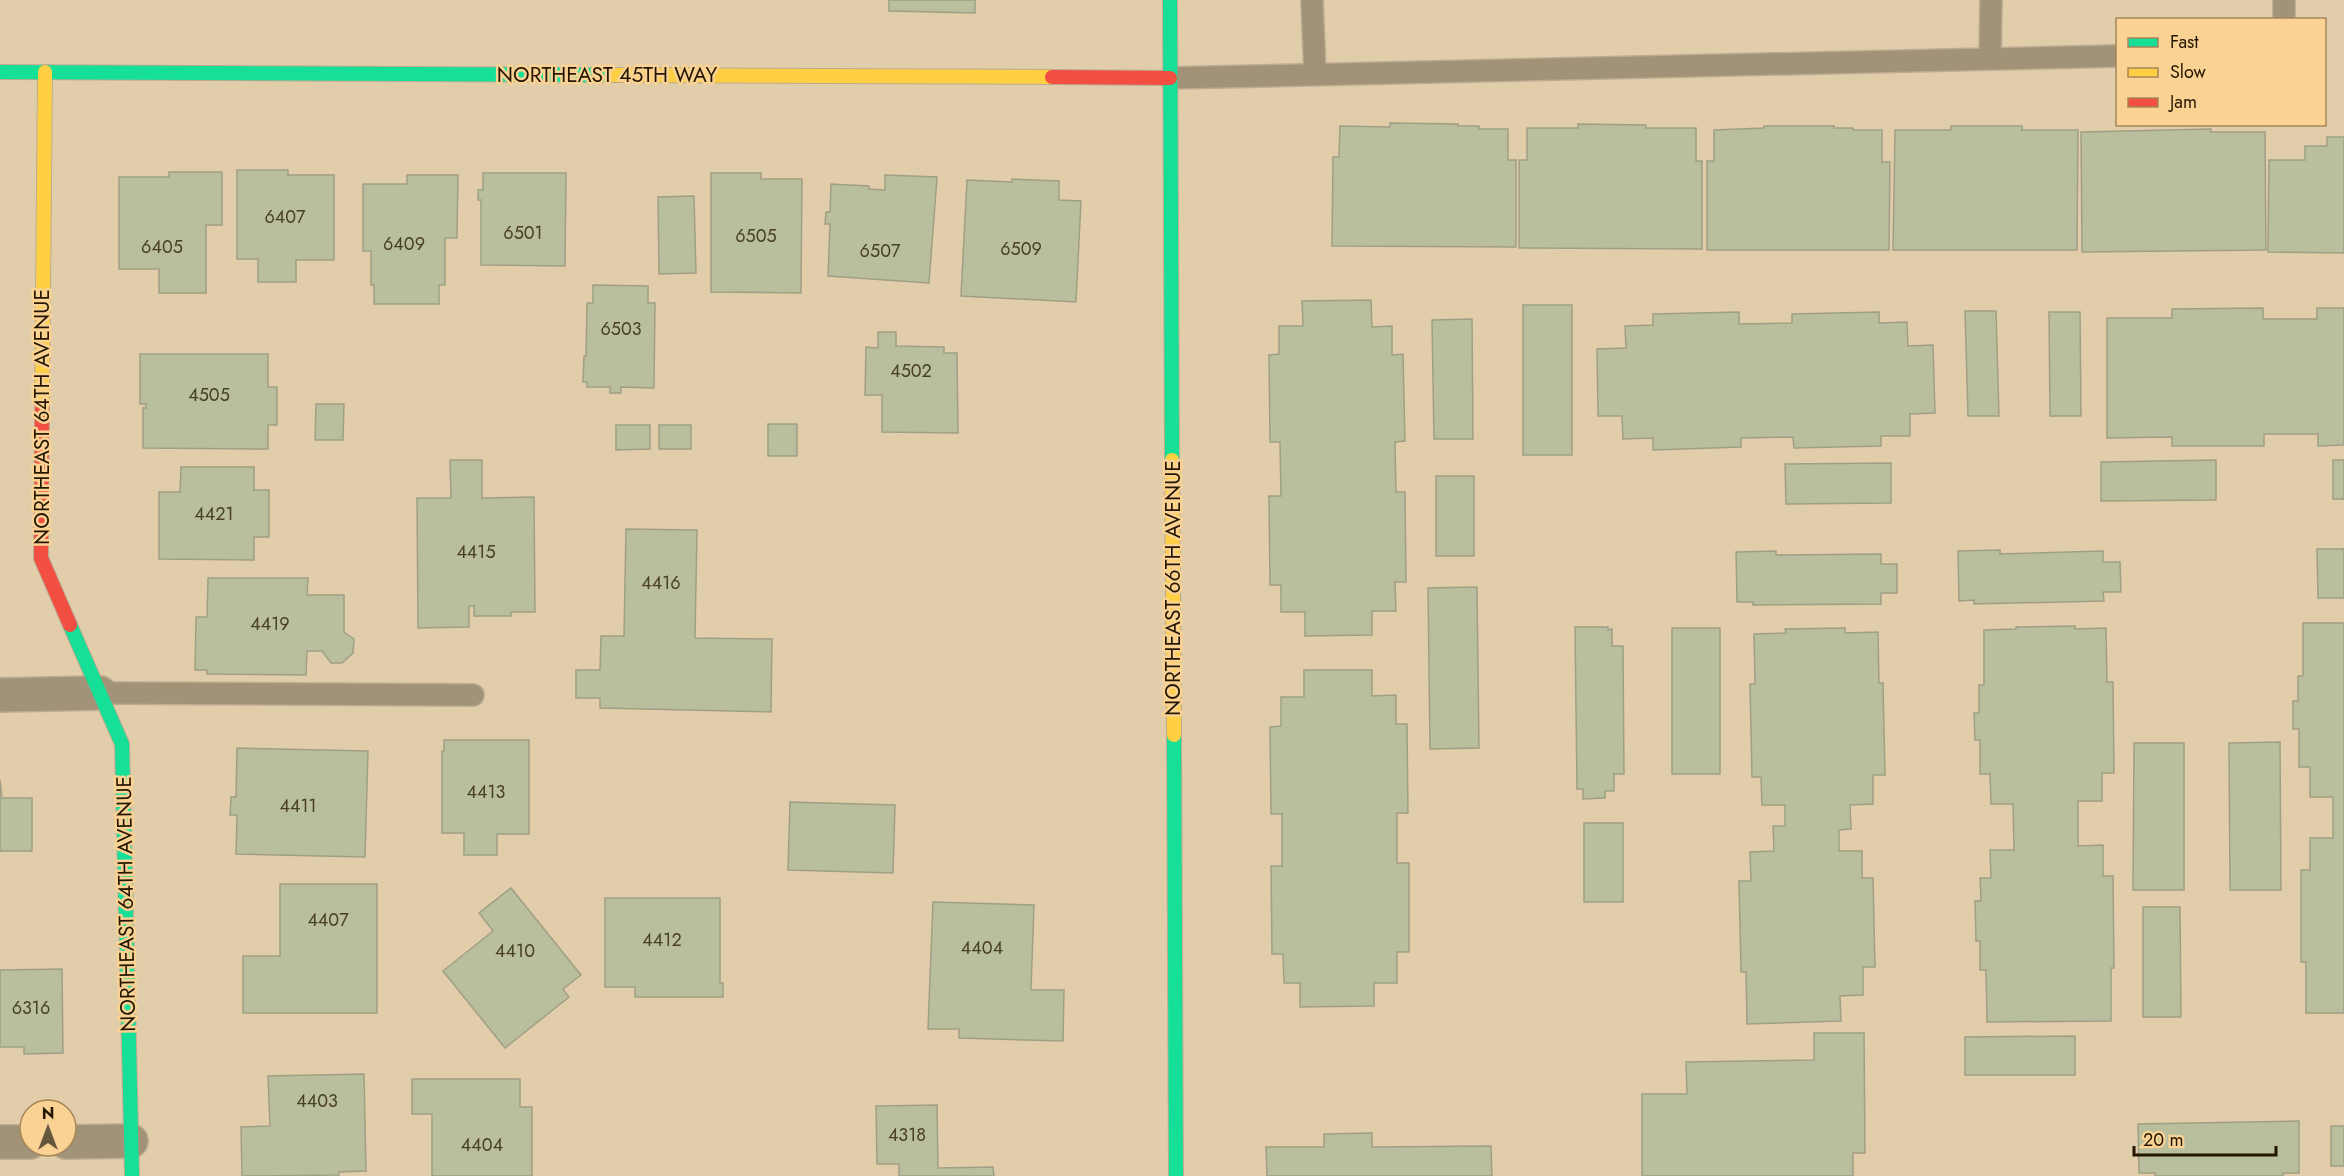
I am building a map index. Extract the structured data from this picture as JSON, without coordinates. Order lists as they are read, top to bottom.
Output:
{
  "streets": {
    "street": ["NORTHEAST 45TH WAY", "NORTHEAST 64TH AVENUE", "NORTHEAST 66TH AVENUE"]
  },
  "crossings": [
    ["NORTHEAST 45TH WAY", "NORTHEAST 64TH AVENUE"],
    ["NORTHEAST 45TH WAY", "NORTHEAST 66TH AVENUE"]
  ],
  "house_numbers": [
    "6407",
    "6501",
    "6505",
    "6409",
    "6405",
    "6509",
    "6507",
    "6503",
    "4502",
    "4505",
    "4421",
    "4415",
    "4416",
    "4419",
    "4413",
    "4411",
    "4407",
    "4412",
    "4404",
    "4410",
    "6316",
    "4403",
    "4318",
    "4404"
  ],
  "legend": ["Fast", "Slow", "Jam"],
  "scale_bar": "20 m",
  "north": "top"
}
